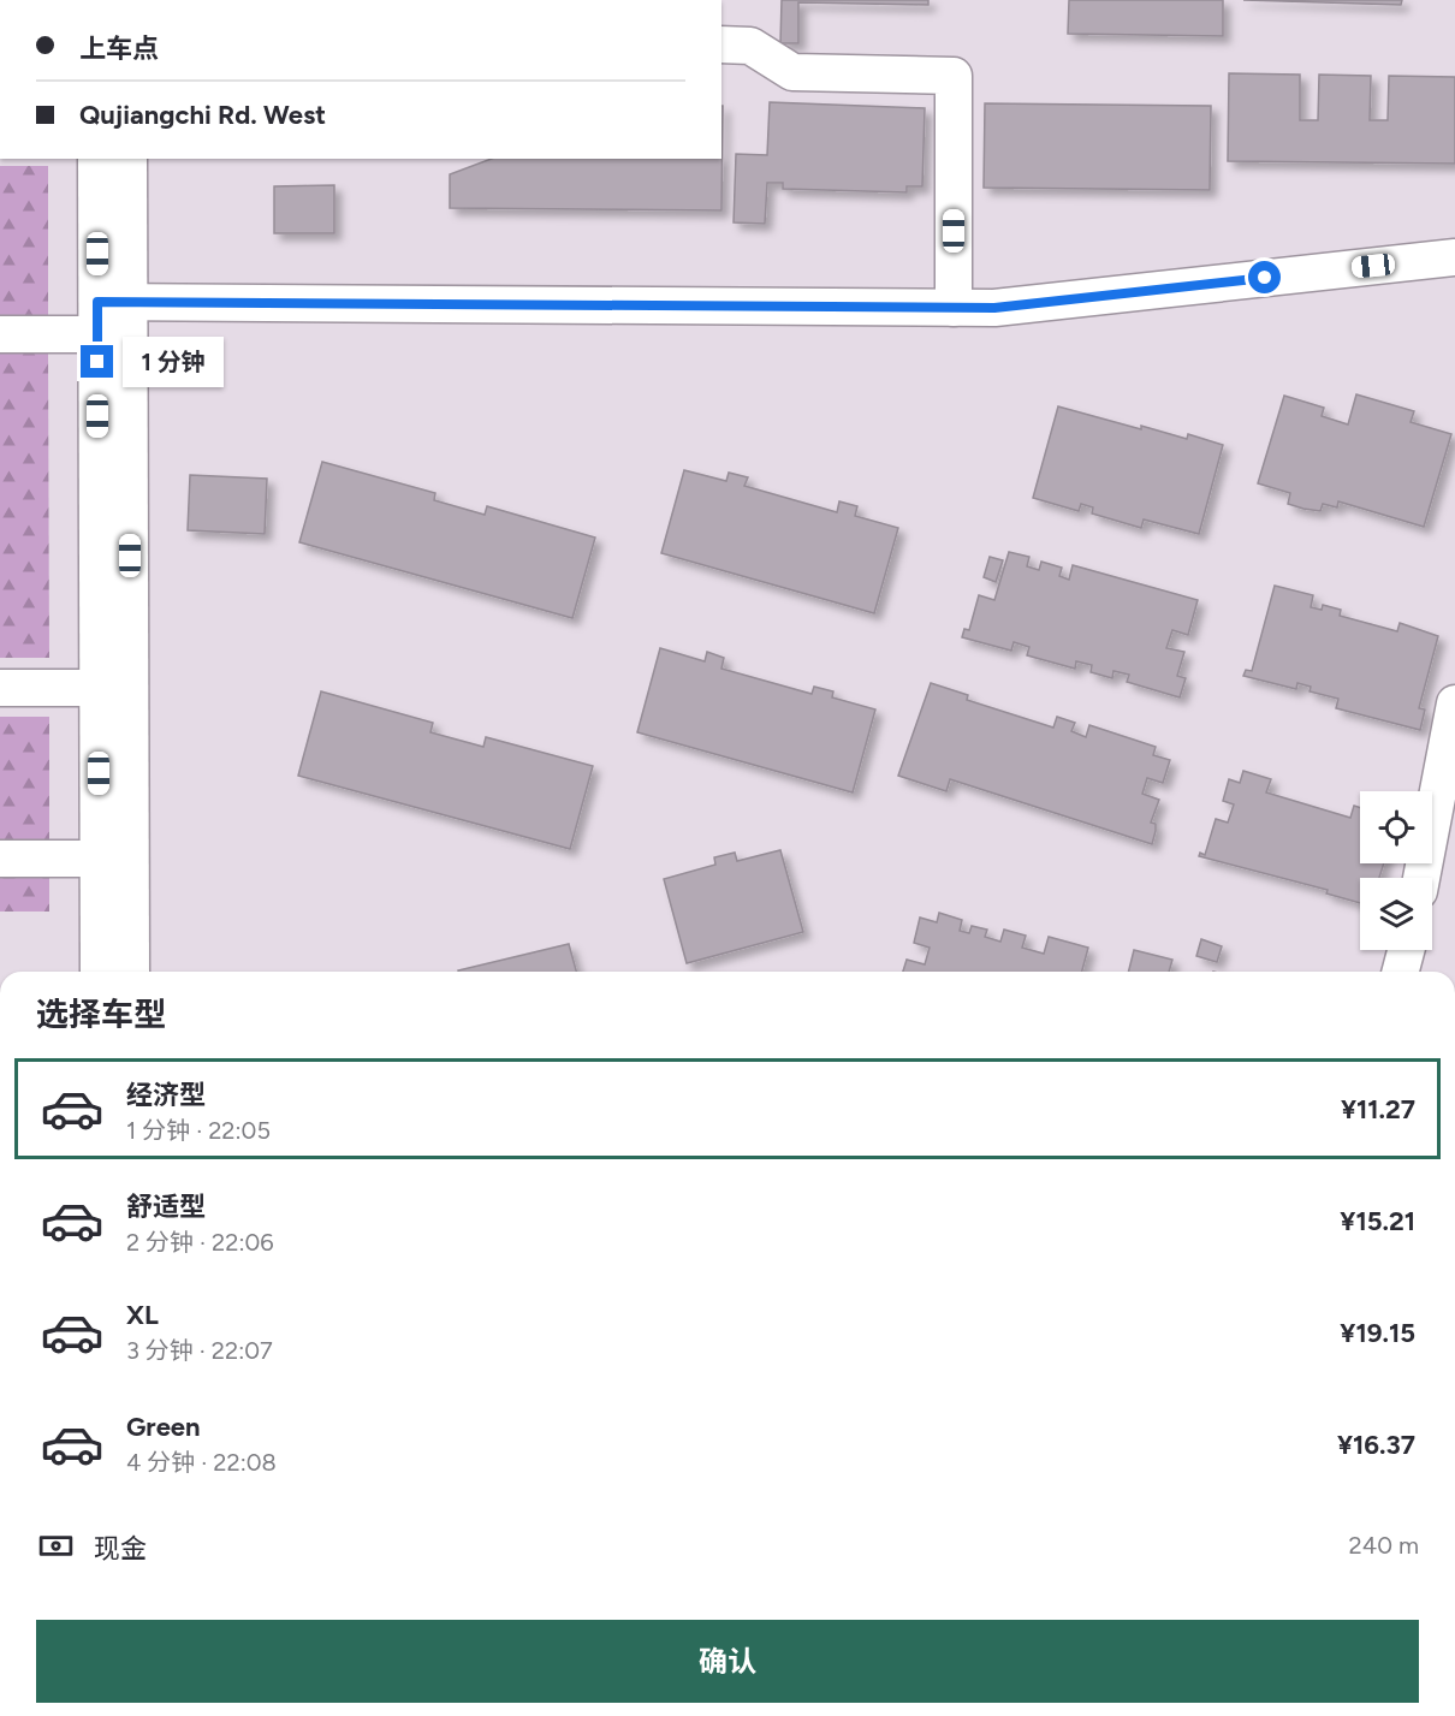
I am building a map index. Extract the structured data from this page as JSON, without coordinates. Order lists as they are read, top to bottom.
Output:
{
  "page": {
    "banner": ["上车点", "Qujiangchi Rd. West"],
    "bubble": "1 分钟",
    "heading": "选择车型",
    "list": [
      {
        "name": "经济型",
        "note": "1 分钟 · 22:05",
        "value": "¥11.27"
      },
      {
        "name": "舒适型",
        "note": "2 分钟 · 22:06",
        "value": "¥15.21"
      },
      {
        "name": "XL",
        "note": "3 分钟 · 22:07",
        "value": "¥19.15"
      },
      {
        "name": "Green",
        "note": "4 分钟 · 22:08",
        "value": "¥16.37"
      }
    ],
    "pay": ["现金", "240 m"],
    "buttons": "确认"
  }
}
